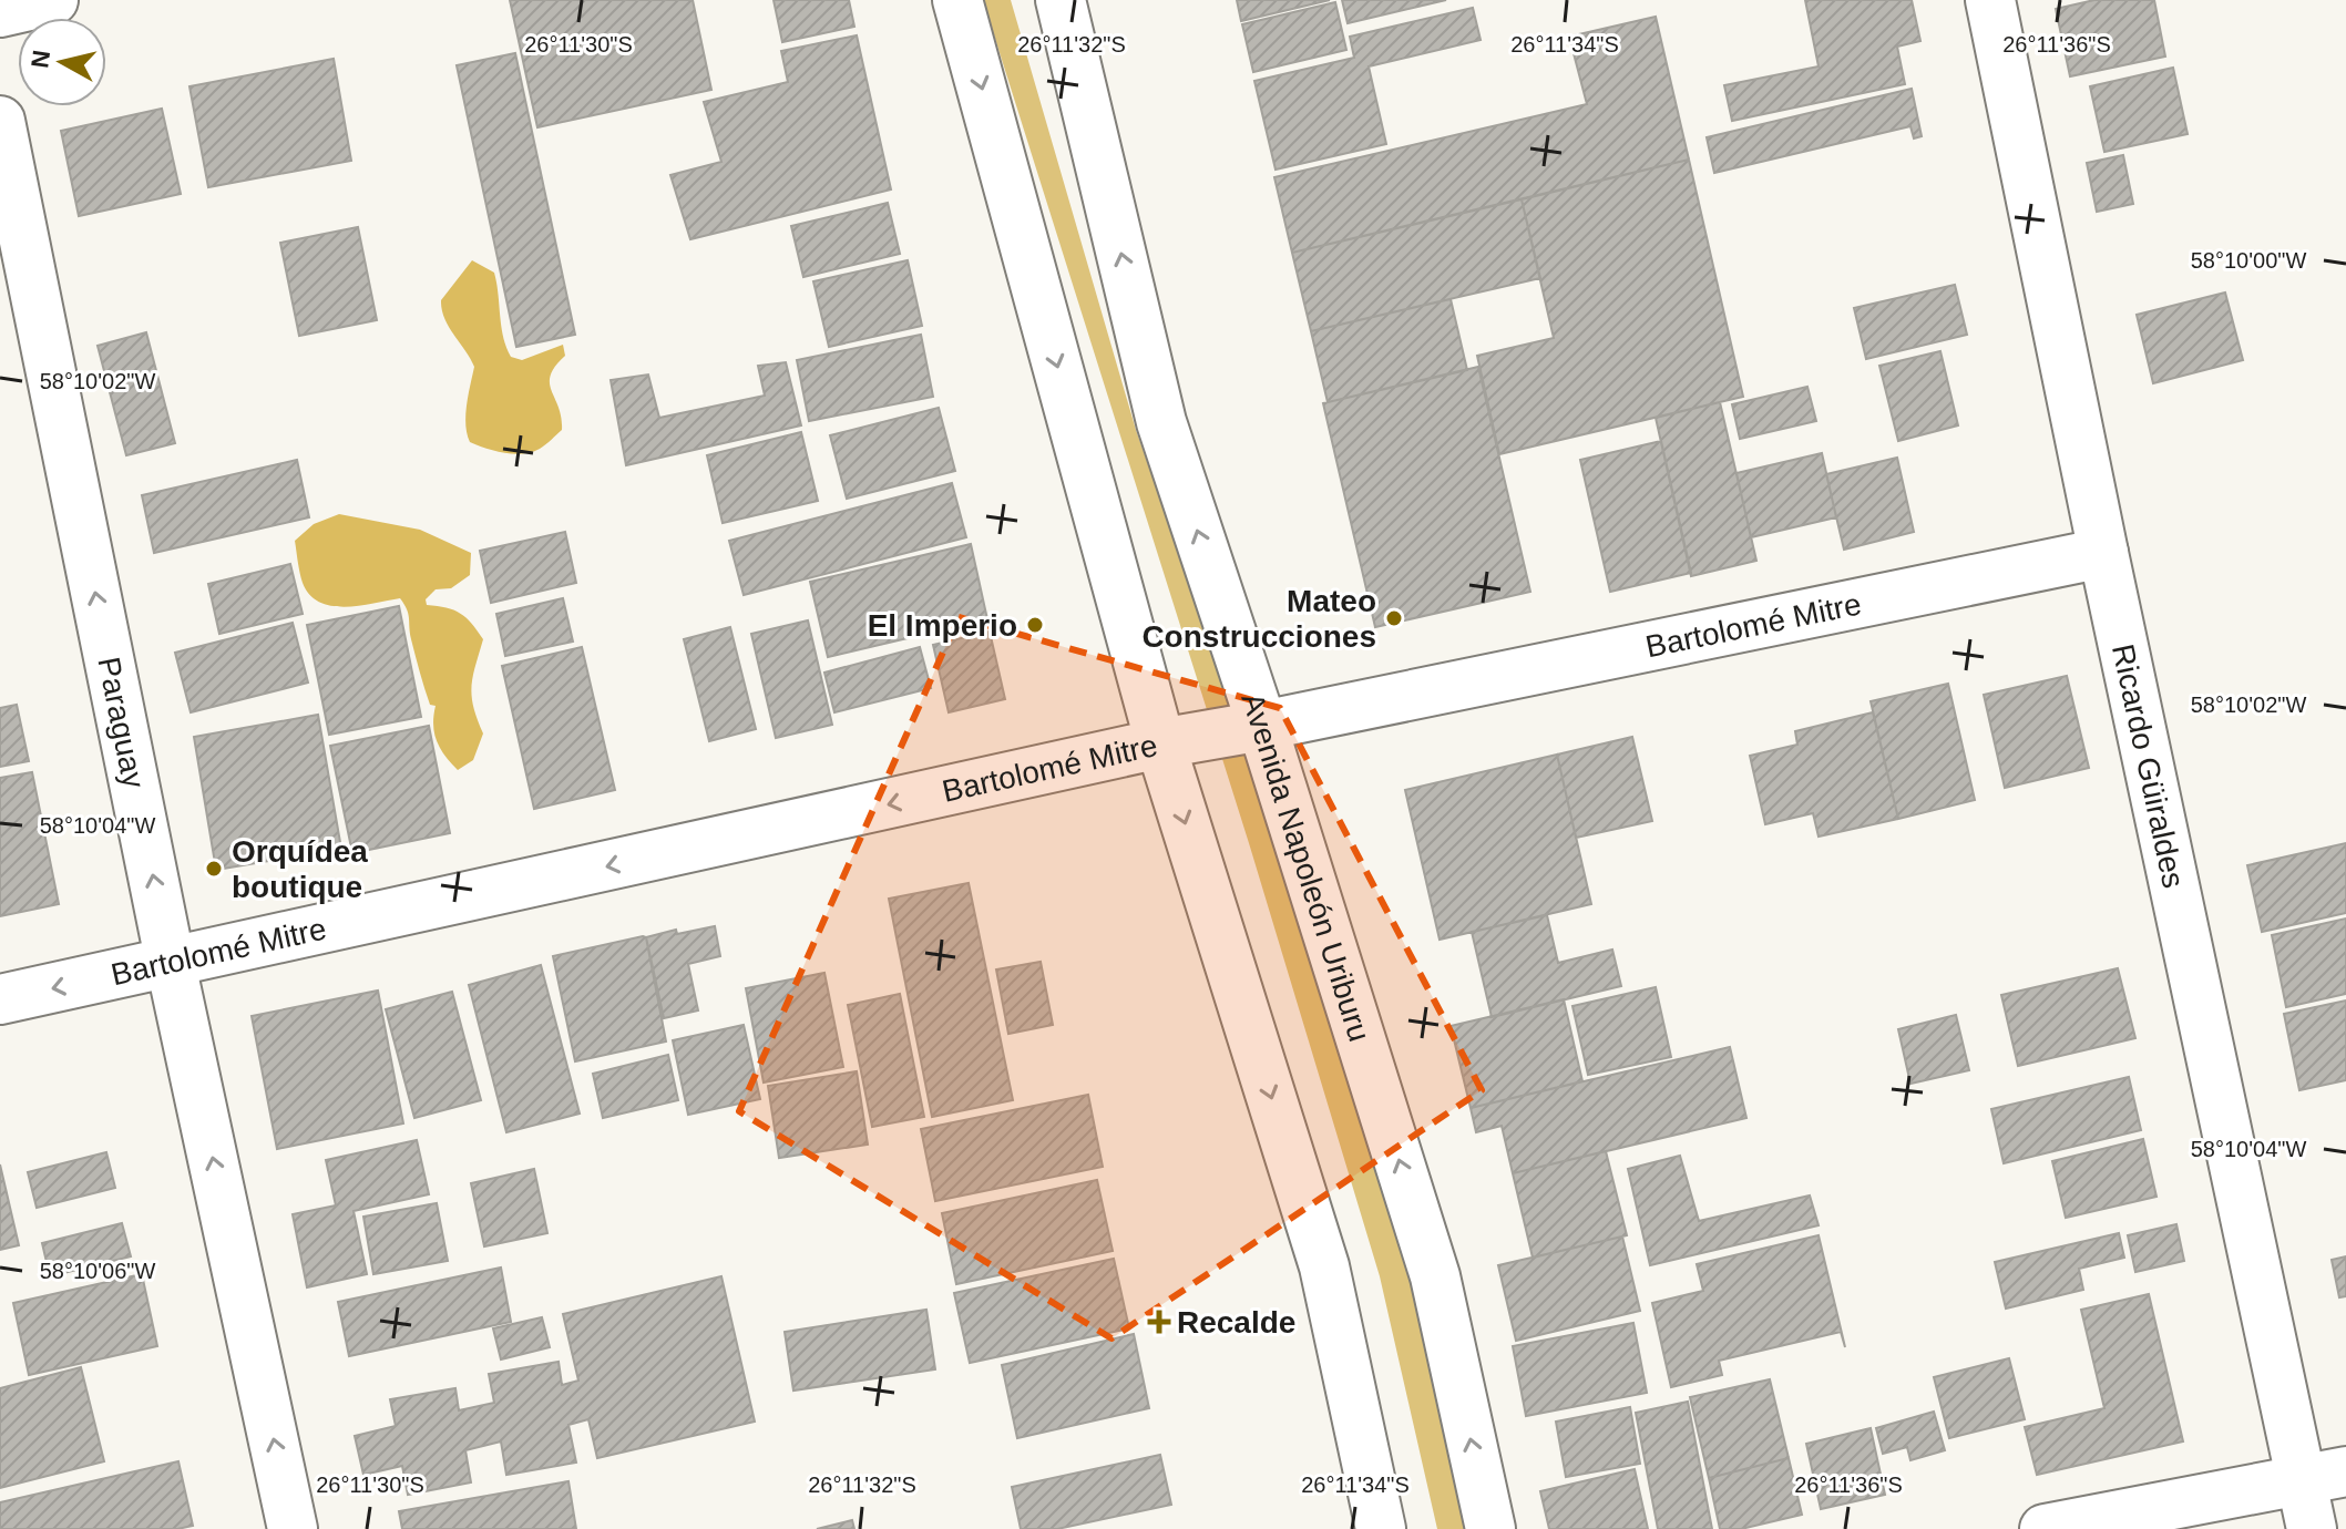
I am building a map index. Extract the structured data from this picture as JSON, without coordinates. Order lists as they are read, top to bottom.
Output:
{
  "streets": {
    "street": [
      "Bartolomé Mitre",
      "Paraguay",
      "Ricardo Güiraldes",
      "Avenida Napoleón Uriburu"
    ]
  },
  "crossings": [
    ["Bartolomé Mitre", "Paraguay"],
    ["Bartolomé Mitre", "Ricardo Güiraldes"],
    ["Bartolomé Mitre", "Avenida Napoleón Uriburu"]
  ],
  "one_way": ["Bartolomé Mitre", "Paraguay"],
  "places": {
    "other": ["Mateo Construcciones", "El Imperio", "Orquídea boutique"],
    "health": ["Recalde"]
  },
  "north": "left",
  "coordinates": [
    "26°11'30\"S",
    "26°11'32\"S",
    "26°11'34\"S",
    "26°11'36\"S",
    "58°10'00\"W",
    "58°10'02\"W",
    "58°10'04\"W",
    "58°10'06\"W"
  ]
}
